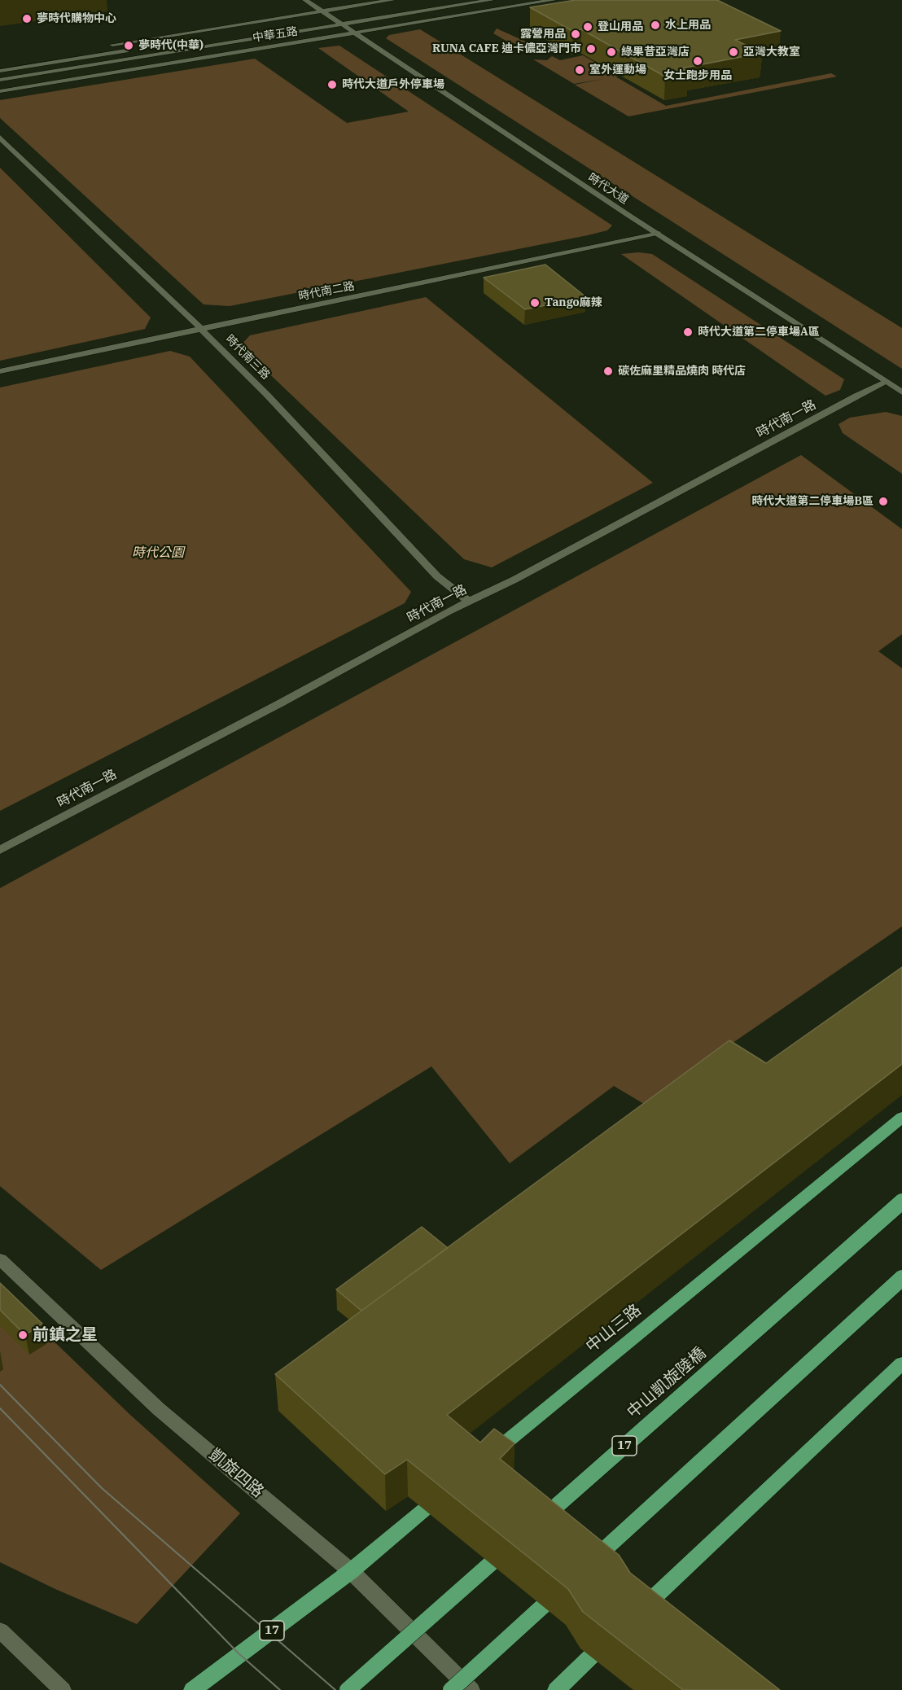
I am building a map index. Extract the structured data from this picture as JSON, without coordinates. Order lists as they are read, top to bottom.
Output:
{
  "streets": {
    "main road": ["中山三路", "中山凱旋陸橋", "17"],
    "street": [
      "中華五路",
      "時代大道",
      "時代南二路",
      "時代南三路",
      "時代南一路",
      "凱旋四路"
    ]
  },
  "crossings": [
    ["中華五路", "時代大道"],
    ["時代大道", "時代南二路"],
    ["時代大道", "時代南一路"],
    ["時代南二路", "時代南三路"],
    ["時代南三路", "時代南一路"],
    ["17", "凱旋四路"]
  ],
  "parks": ["時代公園"],
  "places": [
    "夢時代購物中心",
    "水上用品",
    "登山用品",
    "露營用品",
    "夢時代(中華)",
    "RUNA CAFE 迪卡儂亞灣門市",
    "綠果昔亞灣店",
    "亞灣大教室",
    "女士跑步用品",
    "室外運動場",
    "時代大道戶外停車場",
    "Tango麻辣",
    "時代大道第二停車場A區",
    "碳佐麻里精品燒肉 時代店",
    "時代大道第二停車場B區",
    "前鎮之星"
  ]
}
